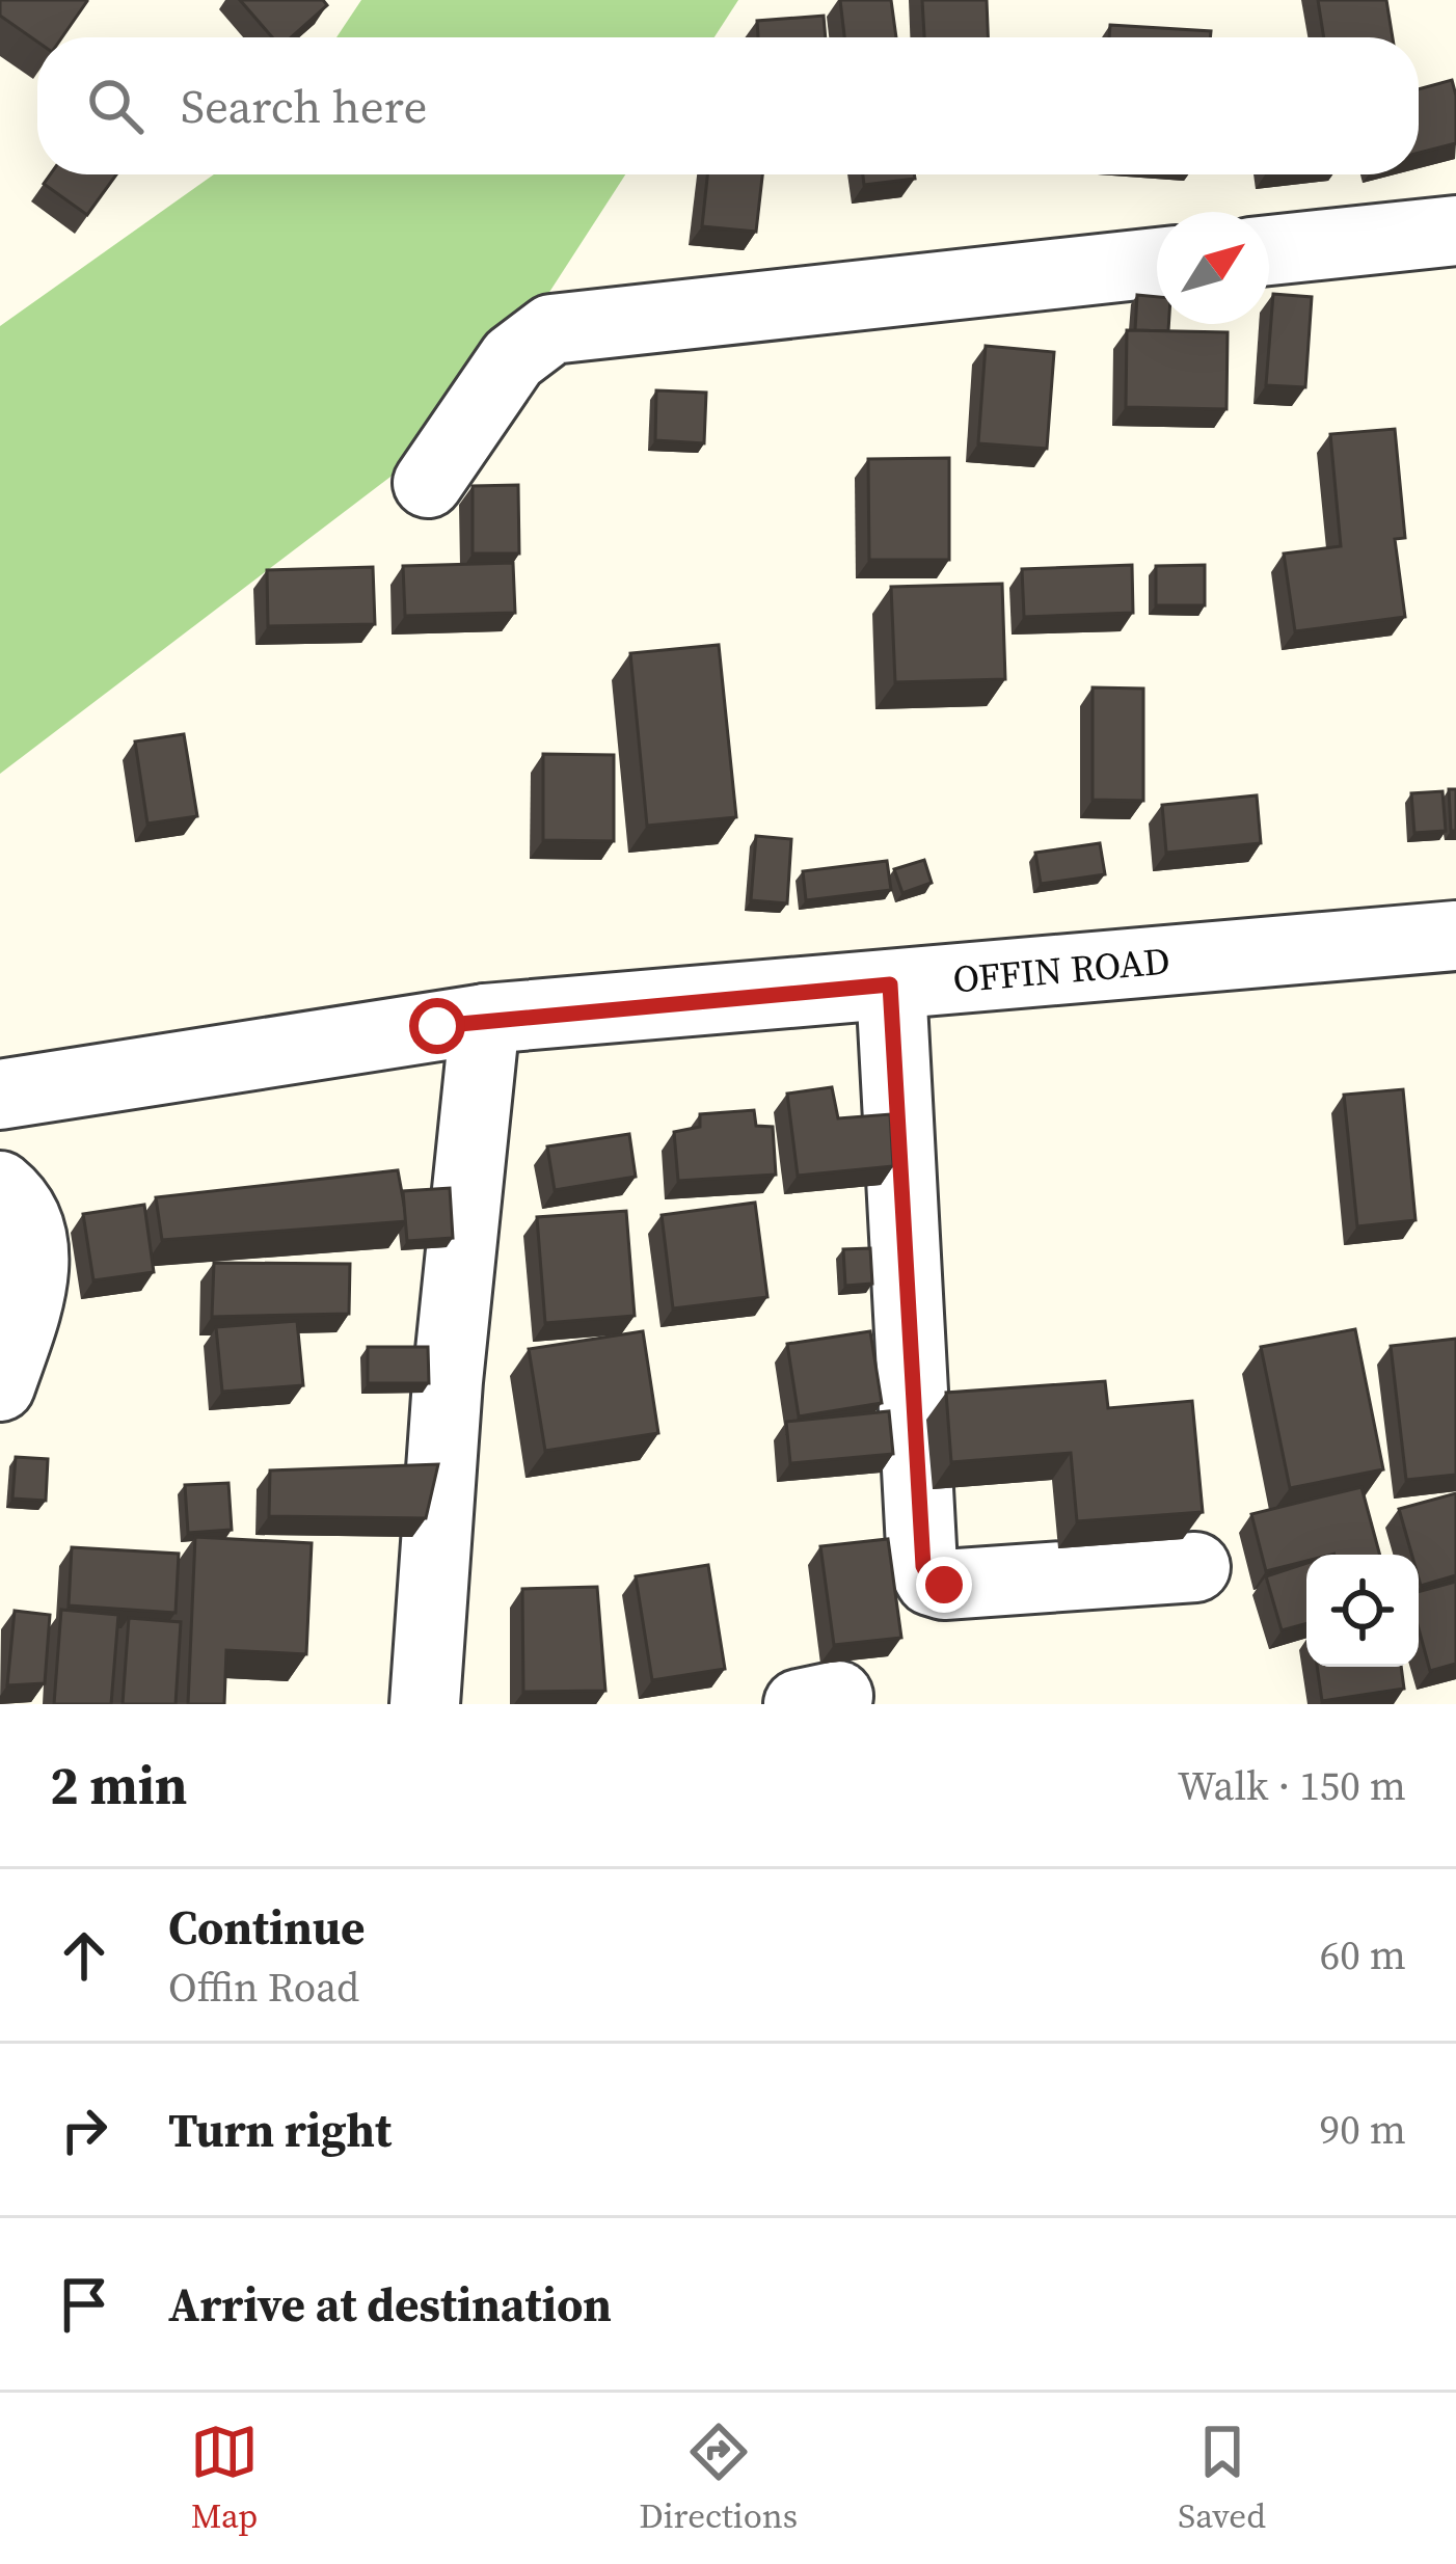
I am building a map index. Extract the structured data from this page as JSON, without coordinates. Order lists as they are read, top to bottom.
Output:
{
  "streets": {
    "street": ["OFFIN ROAD"]
  },
  "north": "top right",
  "page": {
    "search": "Search here",
    "heading": ["2 min", "Walk · 150 m"],
    "list": [
      ["Continue", "Offin Road", "60 m"],
      ["Turn right", "90 m"],
      "Arrive at destination"
    ],
    "nav": ["Map", "Directions", "Saved"]
  }
}
